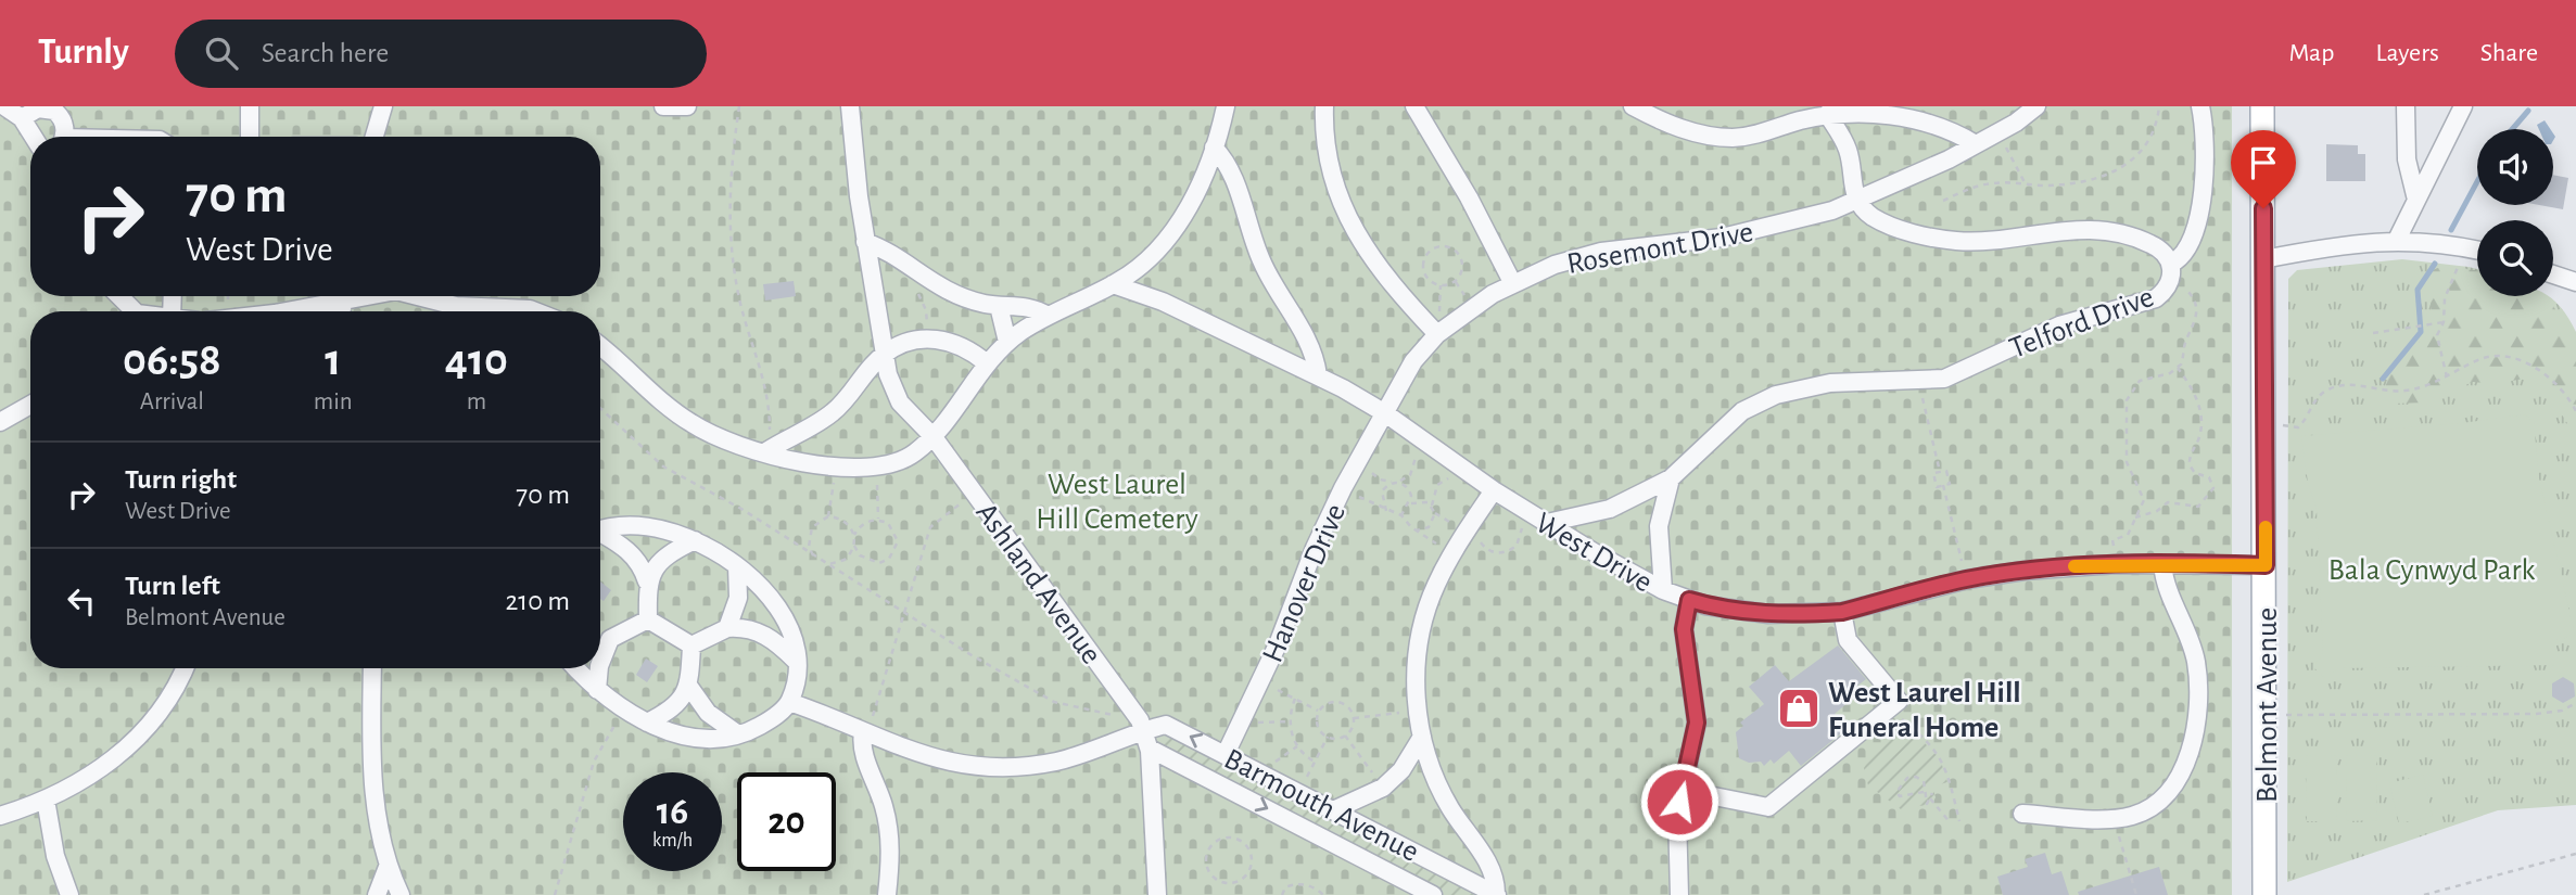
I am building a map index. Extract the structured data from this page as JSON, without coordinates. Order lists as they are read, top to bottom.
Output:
{
  "streets": {
    "main road": ["Belmont Avenue"],
    "street": [
      "Rosemont Drive",
      "Telford Drive",
      "West Drive",
      "Ashland Avenue",
      "Hanover Drive",
      "Barmouth Avenue"
    ]
  },
  "crossings": [
    ["Rosemont Drive", "Telford Drive"],
    ["Rosemont Drive", "West Drive"],
    ["Rosemont Drive", "Hanover Drive"],
    ["Telford Drive", "West Drive"],
    ["West Drive", "Hanover Drive"],
    ["West Drive", "Belmont Avenue"],
    ["Ashland Avenue", "Barmouth Avenue"],
    ["Hanover Drive", "Barmouth Avenue"]
  ],
  "parks": ["West Laurel Hill Cemetery", "Bala Cynwyd Park"],
  "places": {
    "shop": ["West Laurel Hill Funeral Home"]
  },
  "page": {
    "header": "Turnly",
    "search": "Search here",
    "nav": ["Map", "Layers", "Share"],
    "turn": ["70 m", "West Drive"],
    "eta": [
      "06:58",
      "Arrival",
      "1",
      "min",
      "410",
      "m"
    ],
    "list": [
      {
        "name": "Turn right",
        "note": "West Drive",
        "value": "70 m"
      },
      {
        "name": "Turn left",
        "note": "Belmont Avenue",
        "value": "210 m"
      }
    ],
    "speed": "16 km/h",
    "limit": "20"
  }
}
